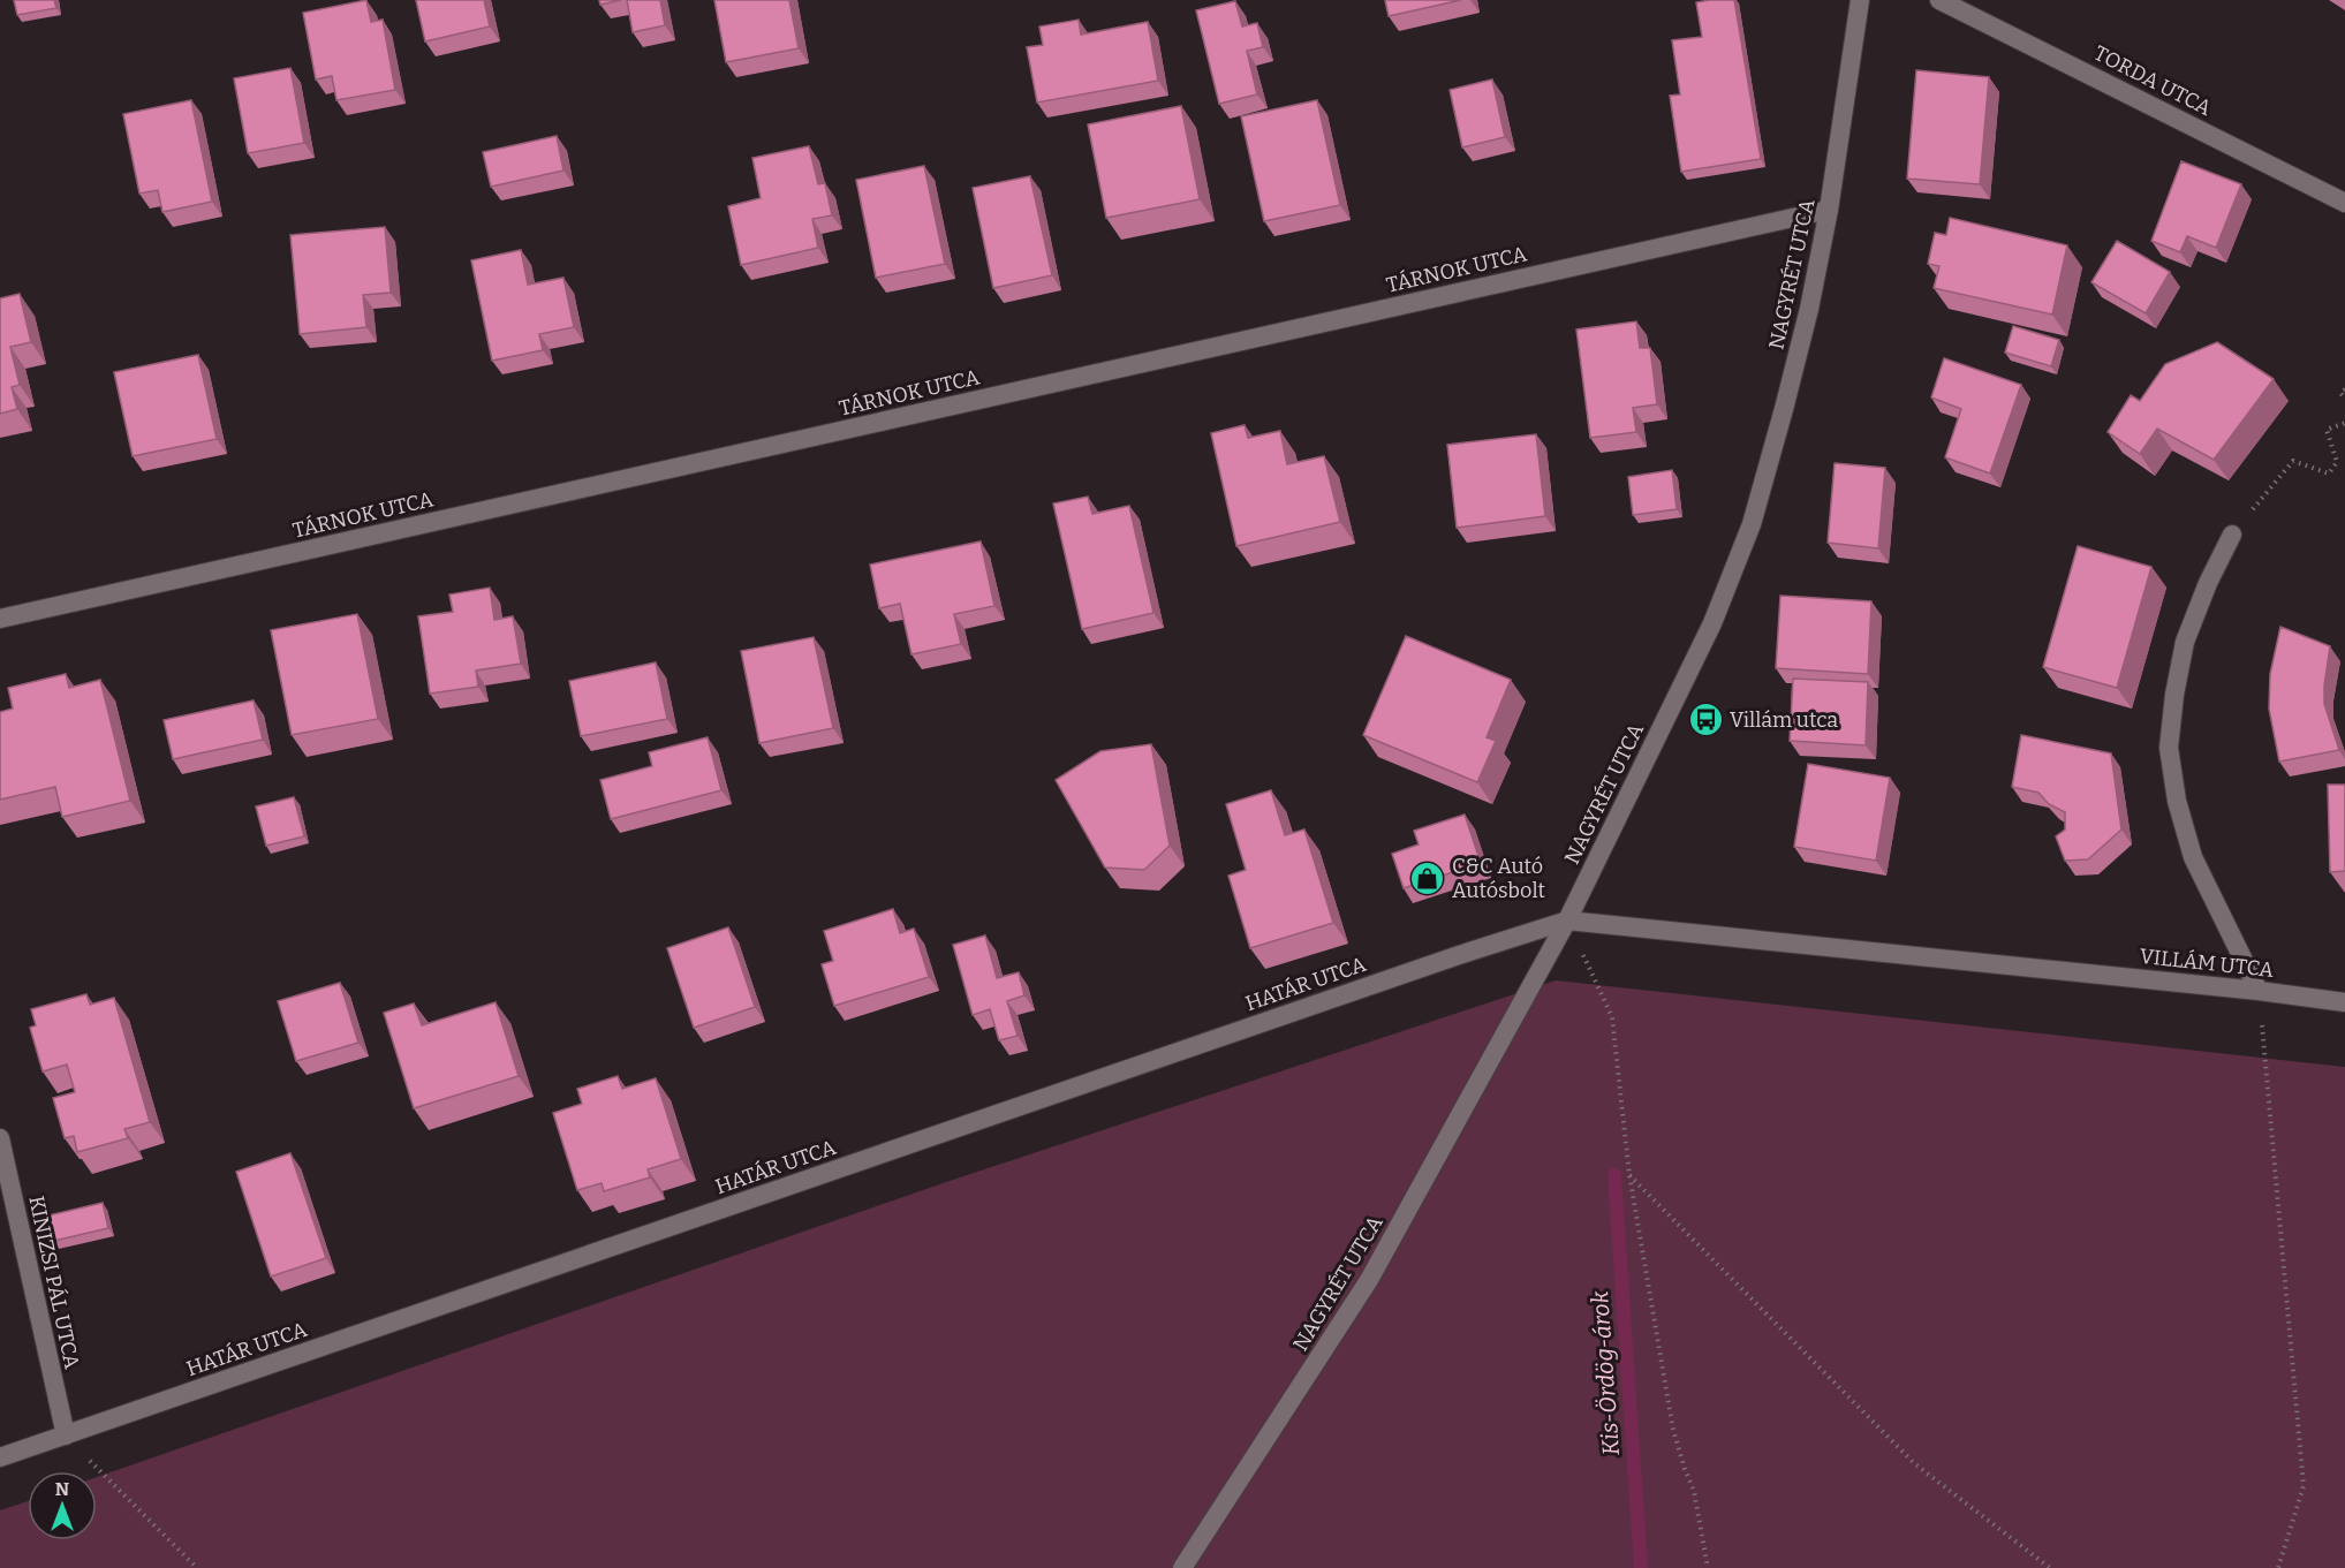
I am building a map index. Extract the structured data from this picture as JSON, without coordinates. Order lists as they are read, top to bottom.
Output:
{
  "streets": {
    "street": [
      "TORDA UTCA",
      "TÁRNOK UTCA",
      "NAGYRÉT UTCA",
      "VILLÁM UTCA",
      "HATÁR UTCA",
      "KINIZSI PÁL UTCA"
    ]
  },
  "crossings": [
    ["TÁRNOK UTCA", "NAGYRÉT UTCA"],
    ["NAGYRÉT UTCA", "VILLÁM UTCA"],
    ["NAGYRÉT UTCA", "HATÁR UTCA"],
    ["VILLÁM UTCA", "HATÁR UTCA"],
    ["HATÁR UTCA", "KINIZSI PÁL UTCA"]
  ],
  "water": ["Kis-Ördög-árok"],
  "places": {
    "bus stop": ["Villám utca"],
    "shop": ["C&C Autó Autósbolt"]
  },
  "north": "top"
}
